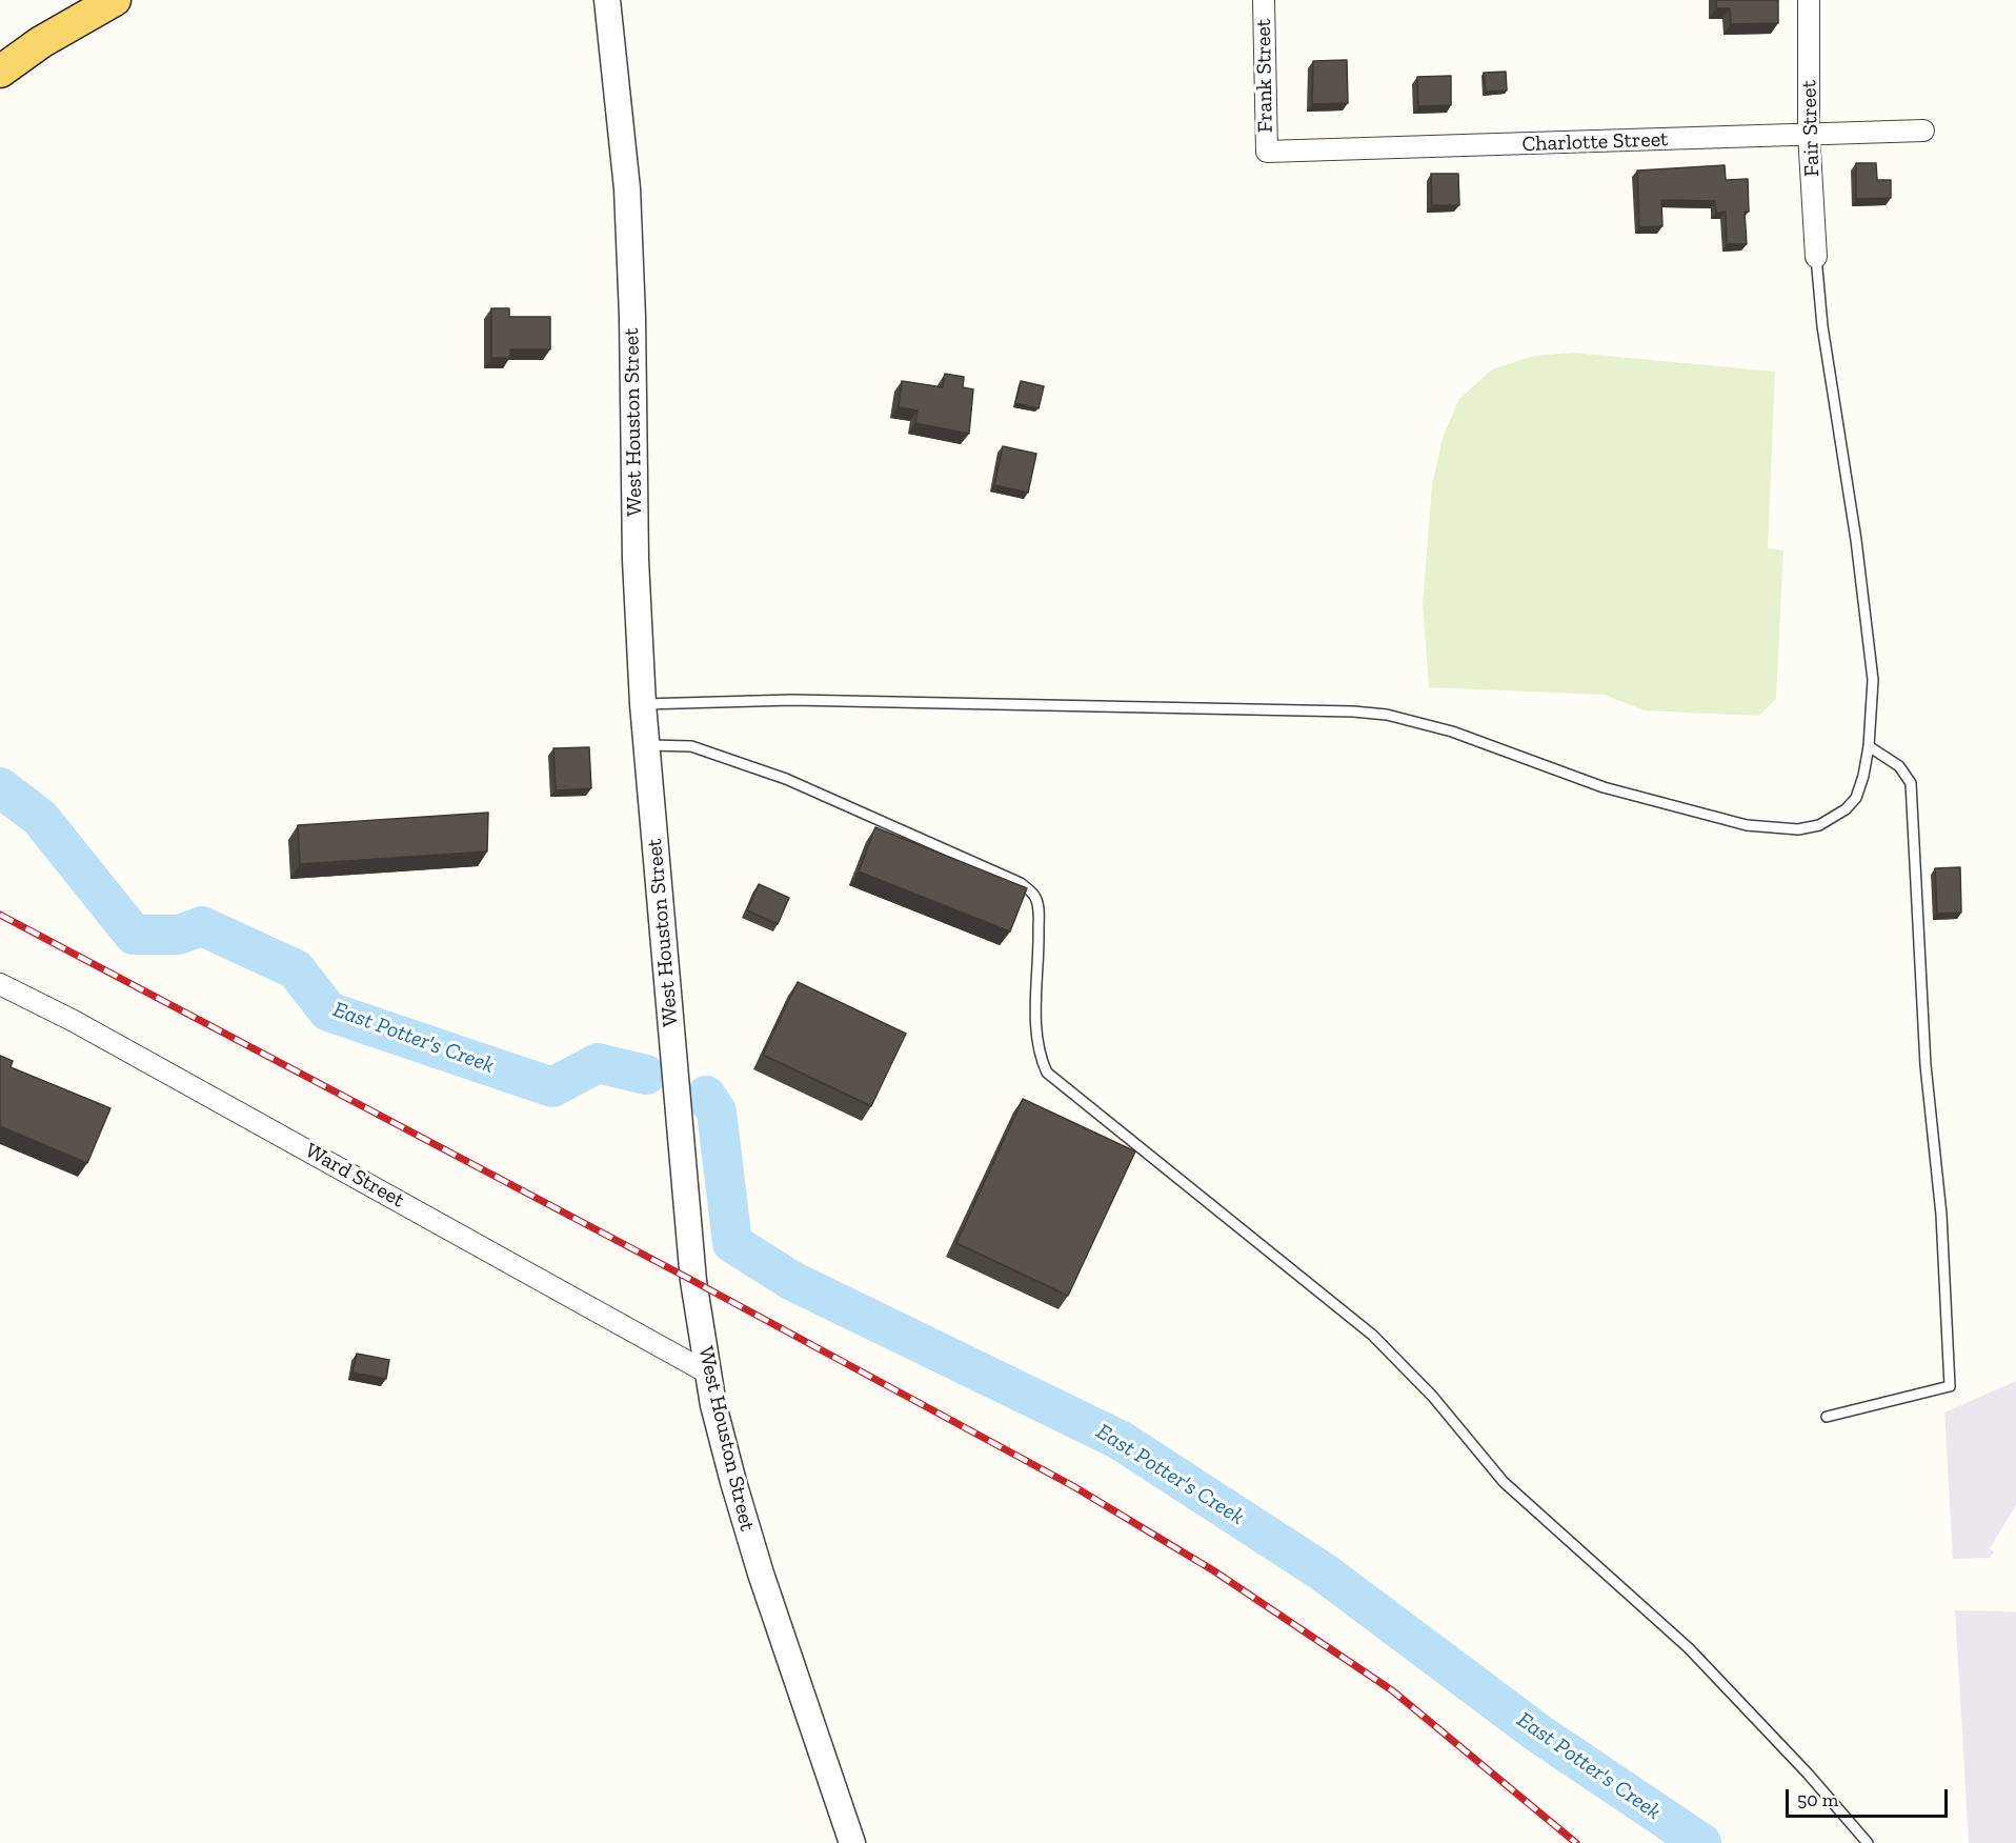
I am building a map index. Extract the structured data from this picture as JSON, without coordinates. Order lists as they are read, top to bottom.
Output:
{
  "streets": {
    "street": [
      "Frank Street",
      "Fair Street",
      "Charlotte Street",
      "West Houston Street",
      "Ward Street"
    ]
  },
  "crossings": [
    ["Frank Street", "Charlotte Street"],
    ["Fair Street", "Charlotte Street"],
    ["West Houston Street", "Ward Street"]
  ],
  "water": ["East Potter's Creek"],
  "scale_bar": "50 m"
}
